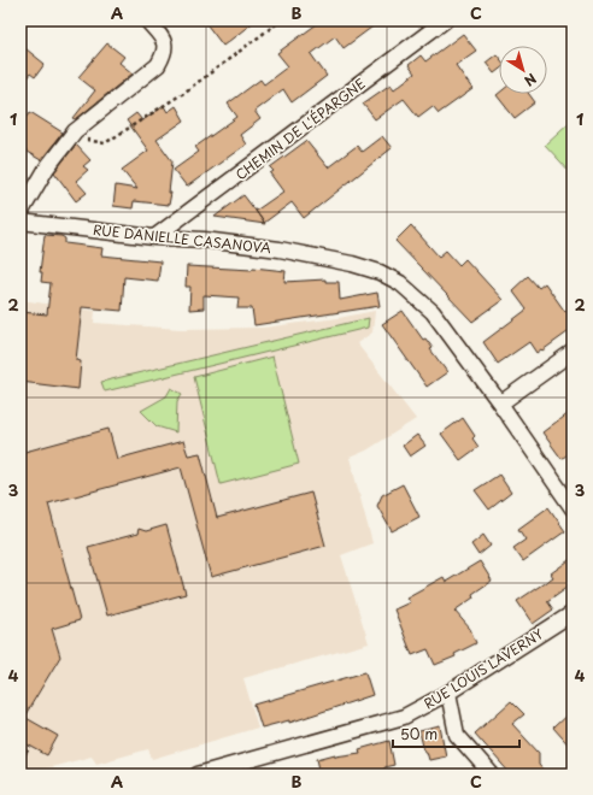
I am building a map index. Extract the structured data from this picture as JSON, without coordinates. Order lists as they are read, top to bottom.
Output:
{
  "streets": {
    "street": ["CHEMIN DE L'ÉPARGNE", "RUE DANIELLE CASANOVA", "RUE LOUIS LAVERNY"]
  },
  "crossings": [
    ["CHEMIN DE L'ÉPARGNE", "RUE DANIELLE CASANOVA"]
  ],
  "scale_bar": "50 m",
  "north": "bottom right",
  "grid": {
    "columns": ["A", "B", "C"],
    "rows": [
      "1",
      "2",
      "3",
      "4"
    ]
  }
}
